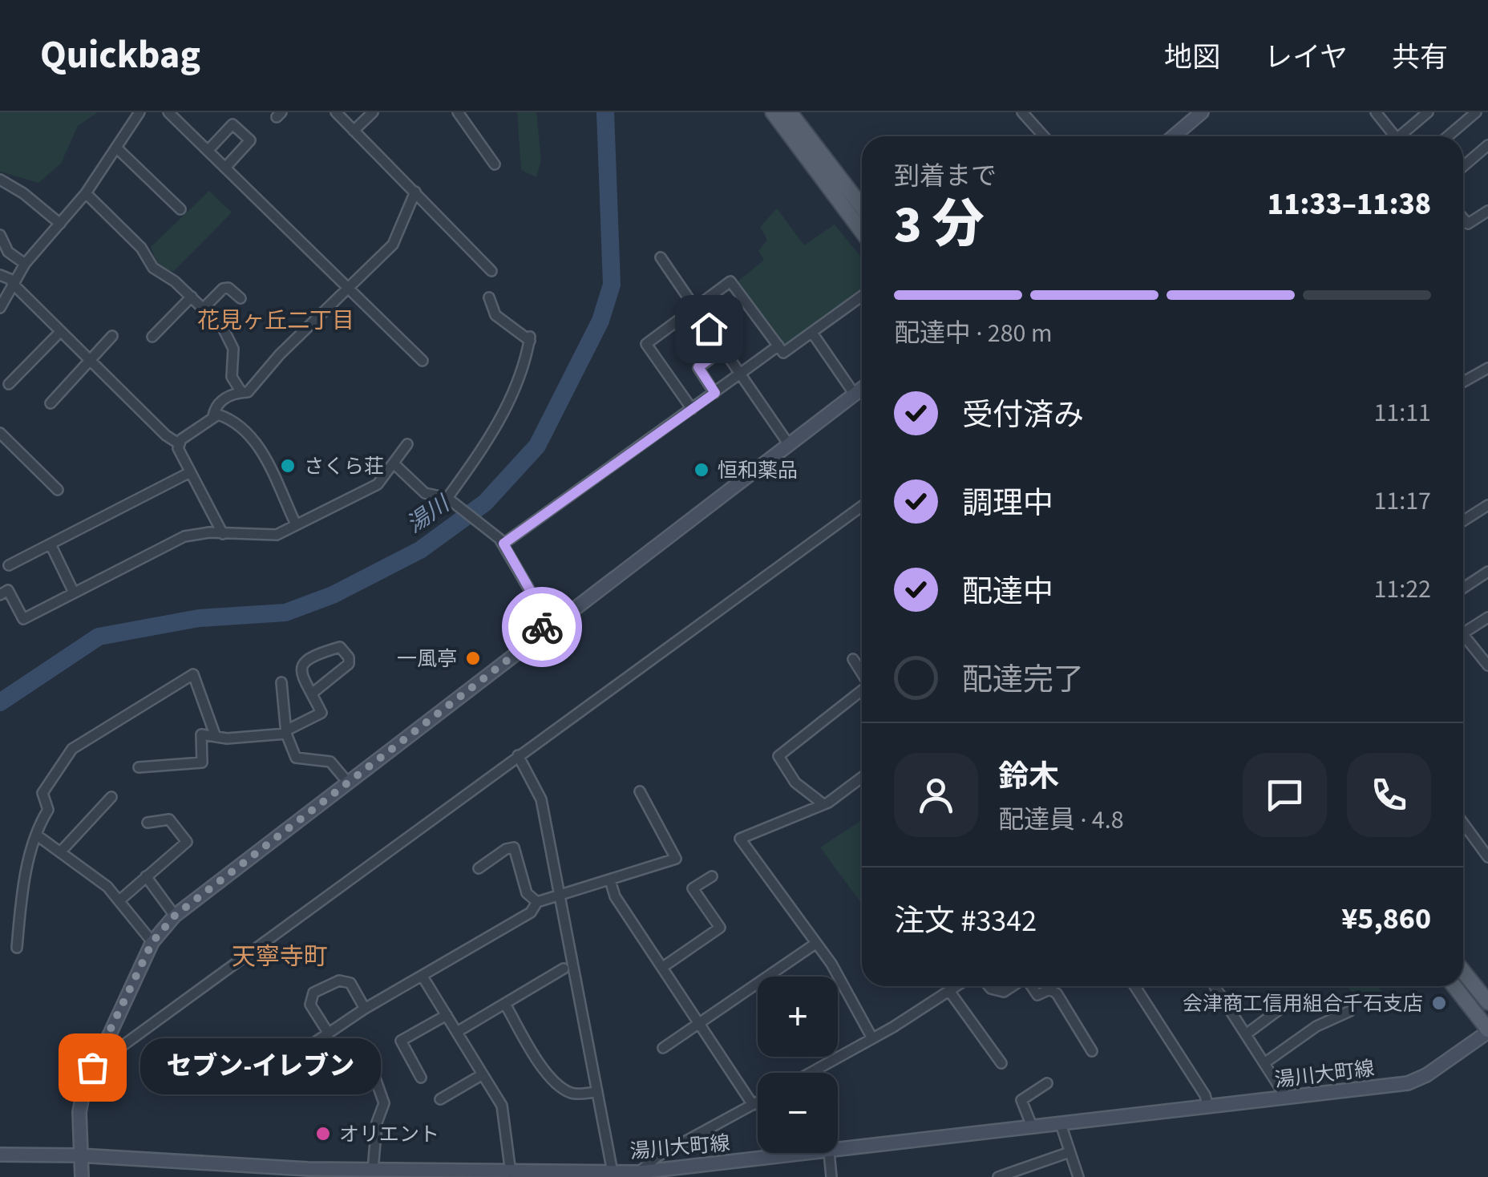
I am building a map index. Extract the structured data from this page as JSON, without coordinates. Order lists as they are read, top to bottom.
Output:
{
  "streets": {
    "main road": ["湯川大町線"]
  },
  "districts": ["花見ヶ丘二丁目", "天寧寺町"],
  "water": ["湯川"],
  "places": [
    "さくら荘",
    "恒和薬品",
    "一風亭",
    "会津商工信用組合千石支店",
    "セブン-イレブン",
    "オリエント"
  ],
  "page": {
    "header": "Quickbag",
    "nav": ["地図", "レイヤ", "共有"],
    "heading": ["3 分", "到着まで", "11:33–11:38"],
    "panel": [
      "鈴木",
      "配達員 · 4.8",
      "注文 #3342",
      "¥5,860"
    ],
    "bar": "配達中 · 280 m",
    "list": [
      ["受付済み", "11:11"],
      ["調理中", "11:17"],
      ["配達中", "11:22"],
      "配達完了"
    ],
    "map_buttons": ["+", "−"],
    "bubble": "セブン-イレブン"
  }
}
